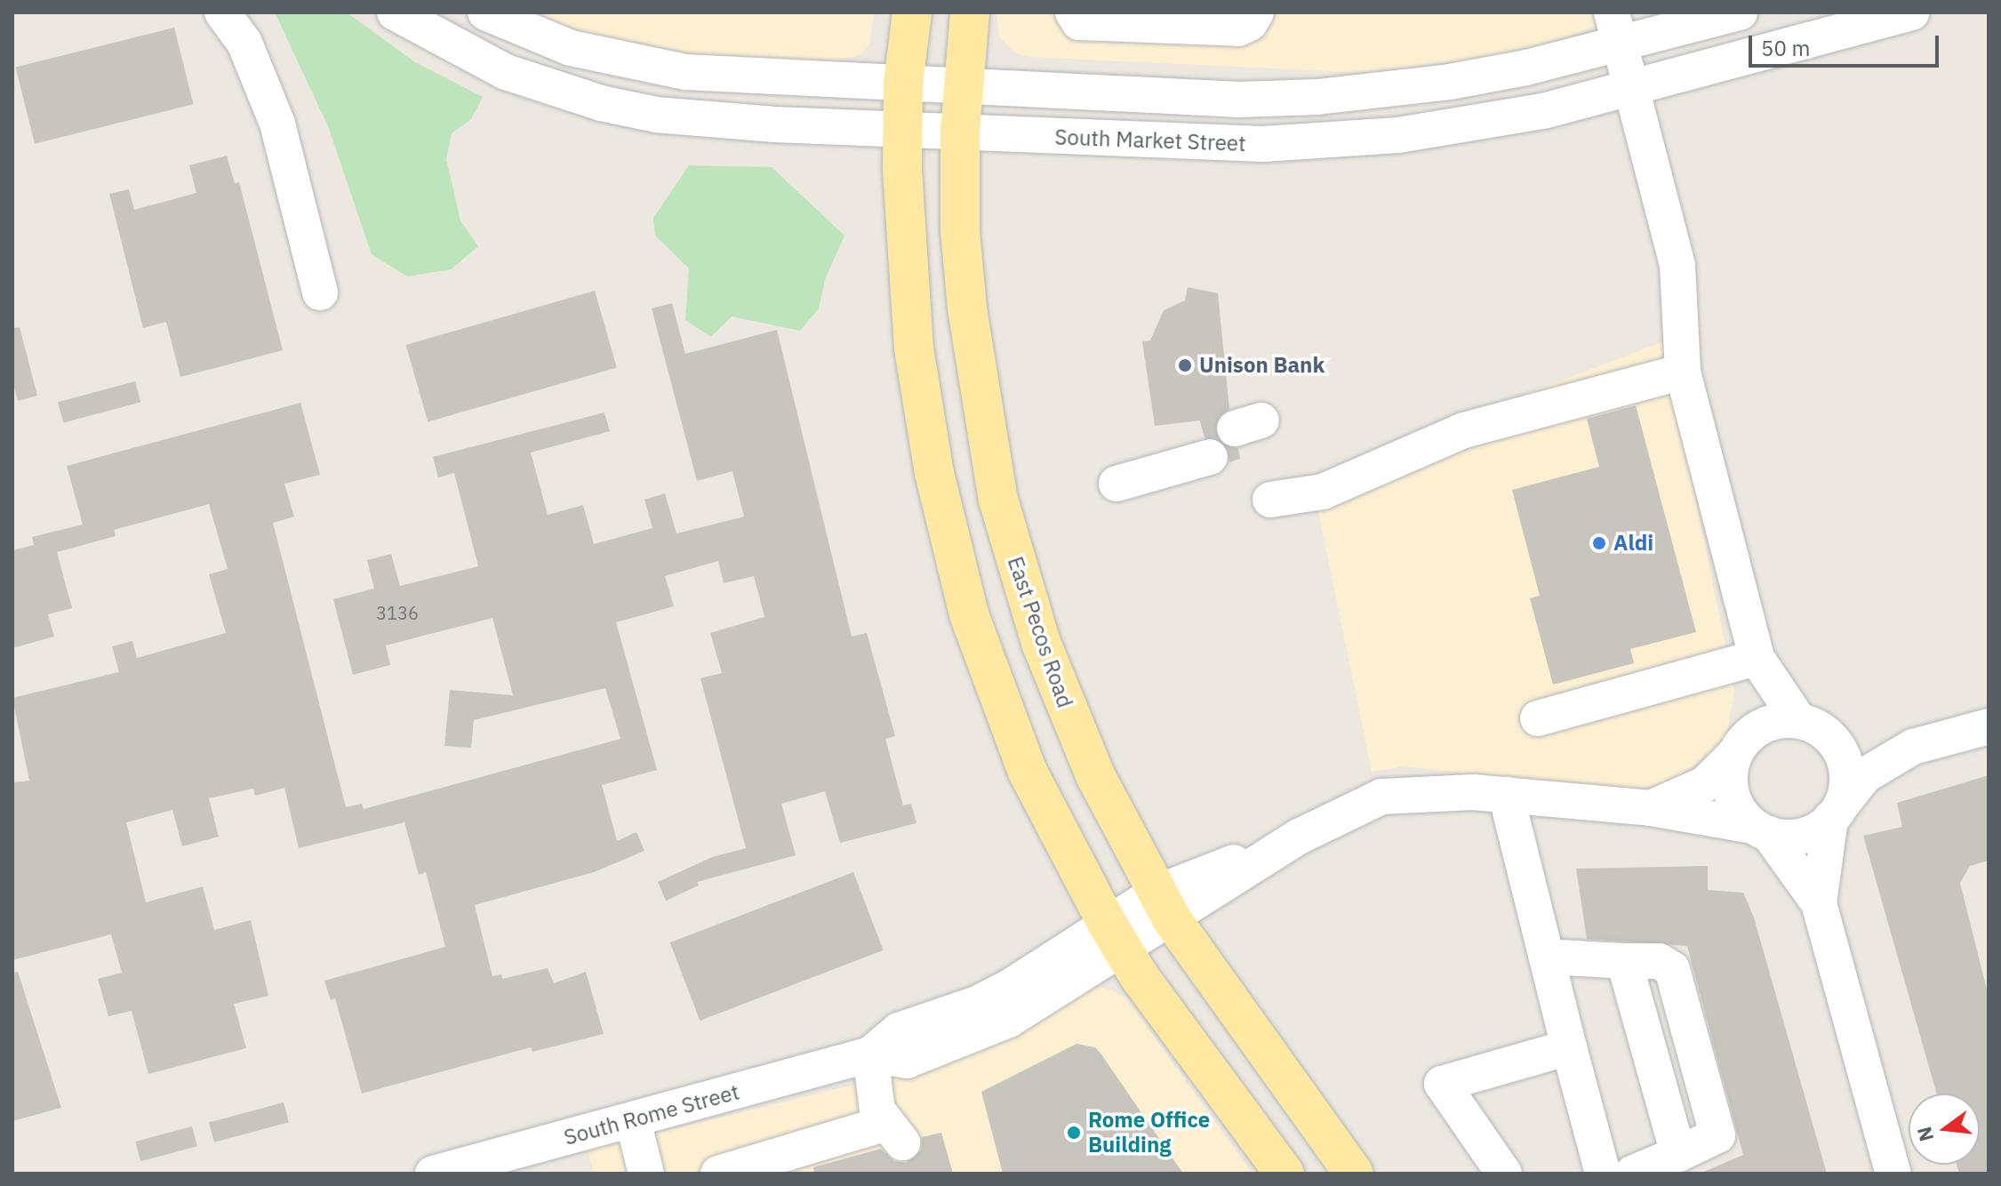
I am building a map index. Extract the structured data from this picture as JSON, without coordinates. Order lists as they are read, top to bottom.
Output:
{
  "streets": {
    "main road": ["East Pecos Road"],
    "street": ["South Market Street", "South Rome Street"]
  },
  "crossings": [
    ["South Market Street", "East Pecos Road"],
    ["East Pecos Road", "South Rome Street"]
  ],
  "places": ["Unison Bank", "Aldi", "Rome Office Building"],
  "house_numbers": ["3136"],
  "scale_bar": "50 m",
  "north": "left"
}
